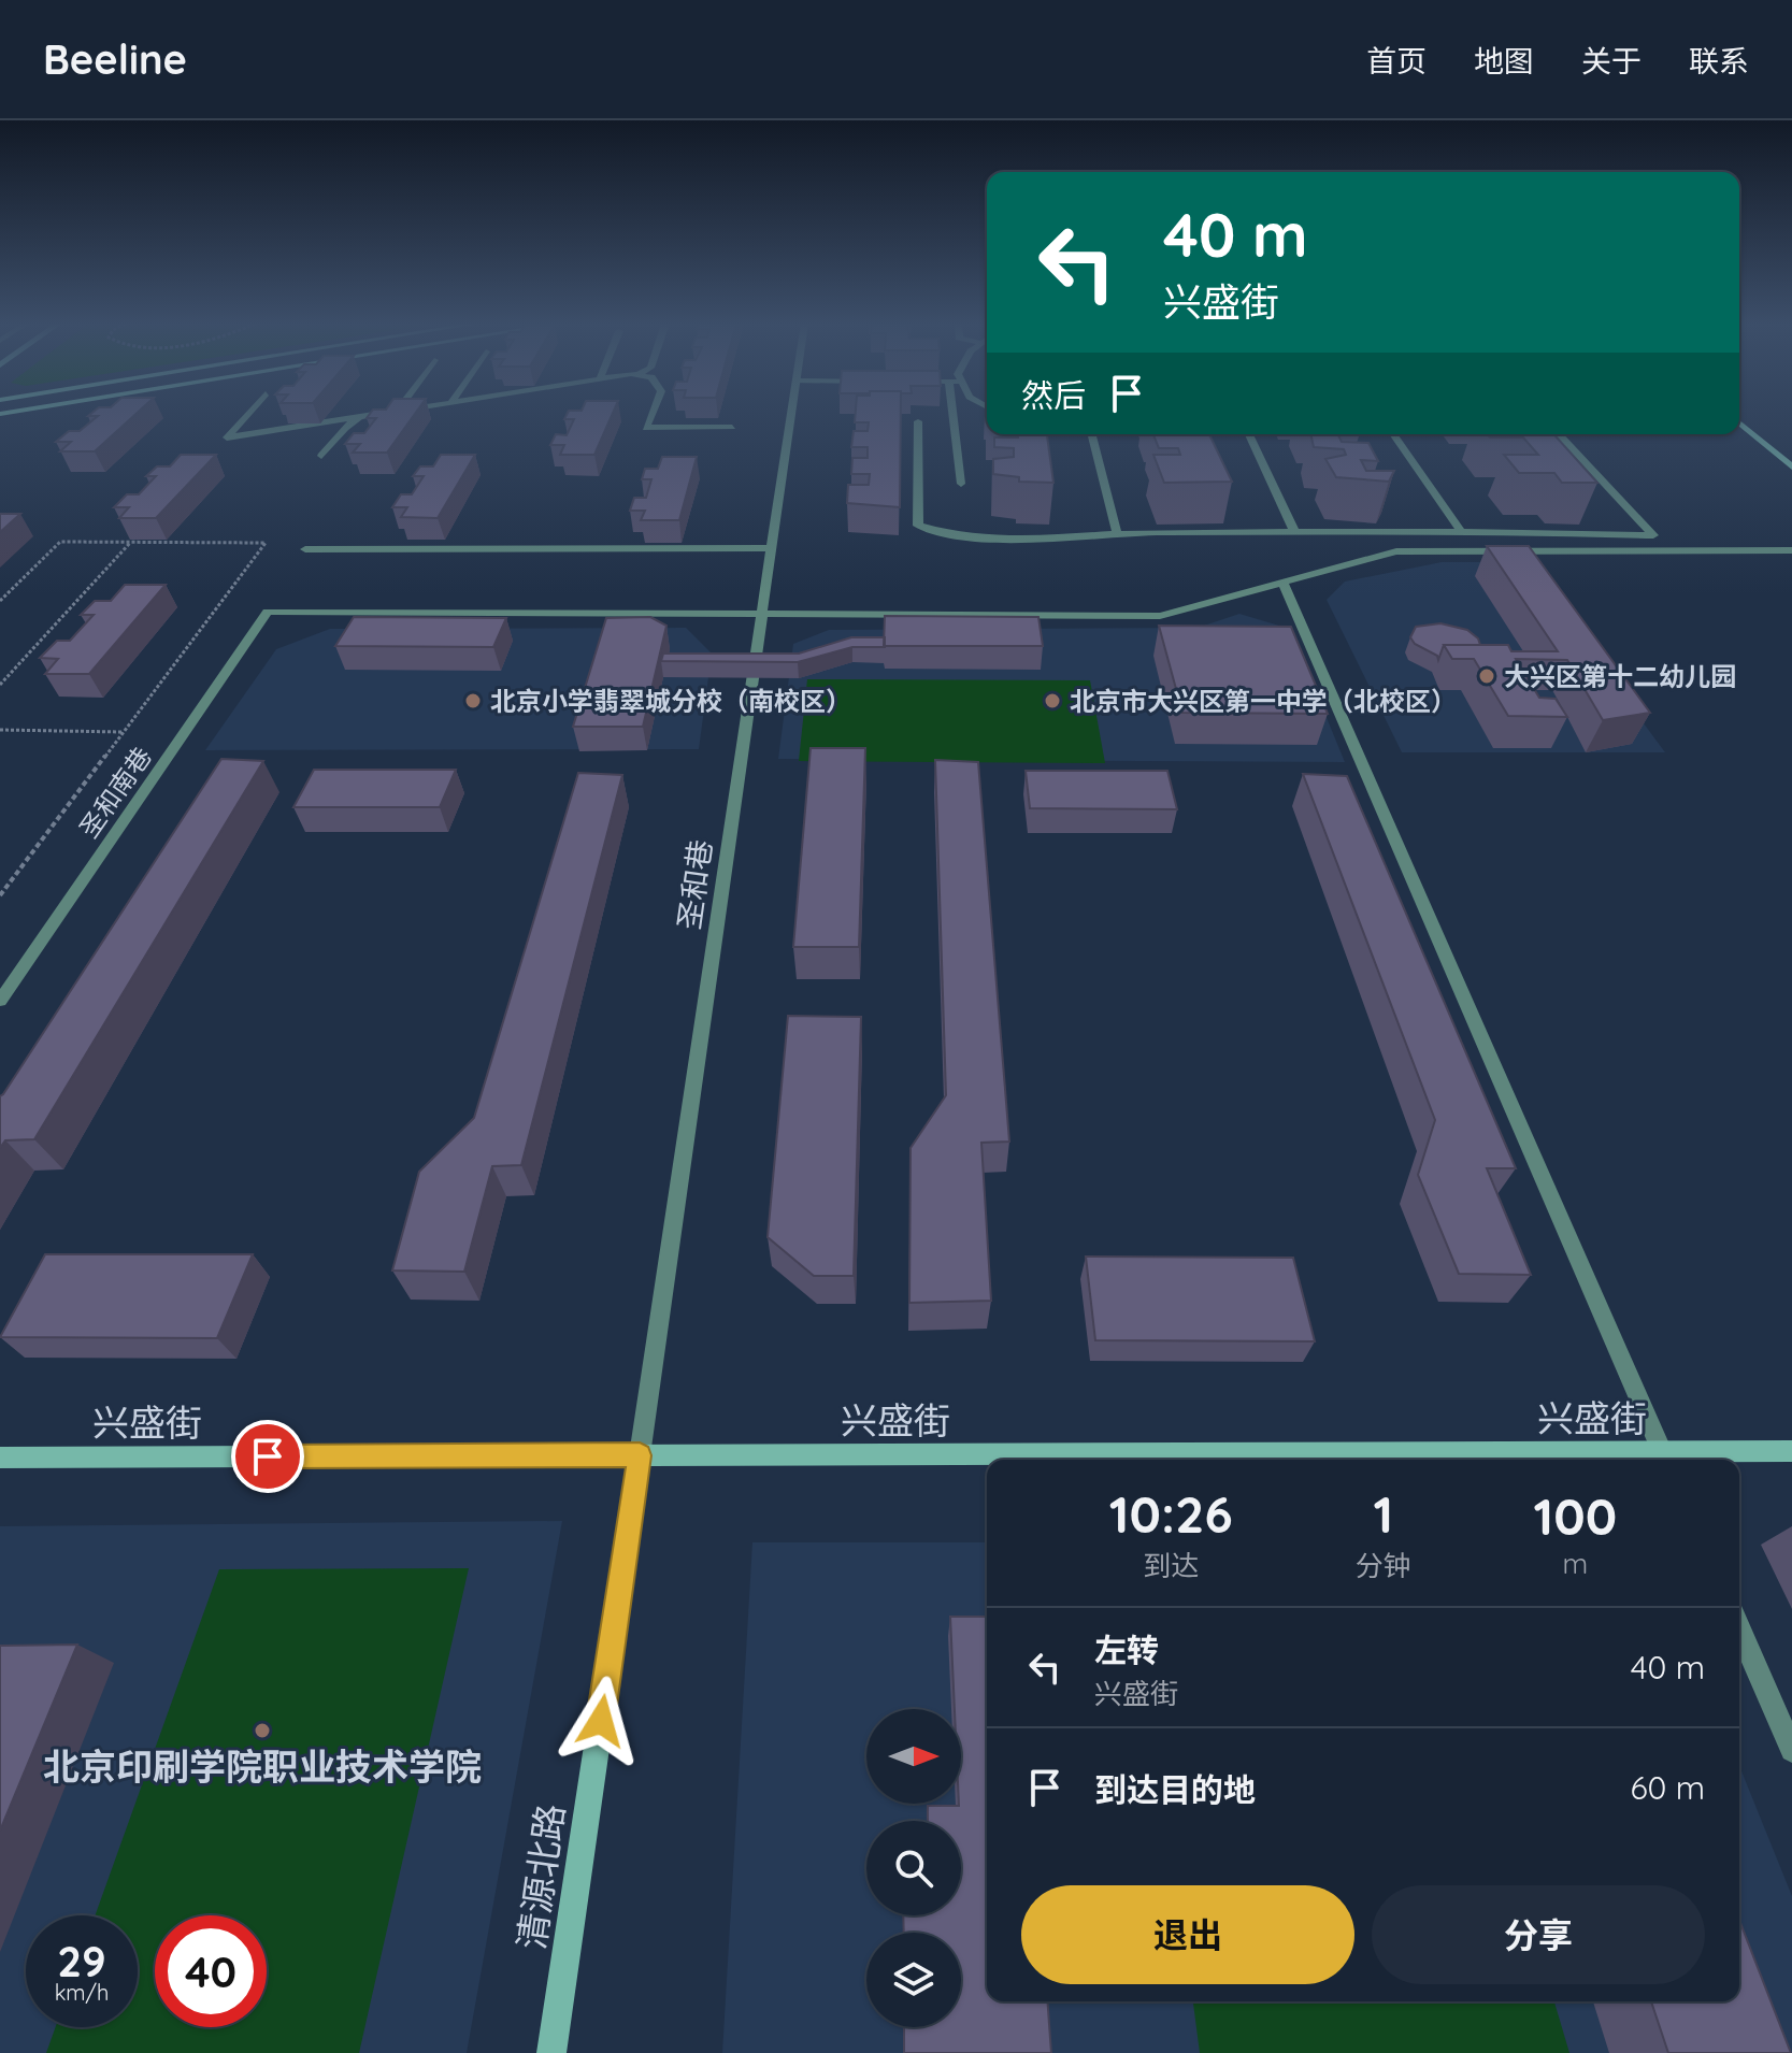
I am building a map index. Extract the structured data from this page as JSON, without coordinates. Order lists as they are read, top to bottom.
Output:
{
  "streets": {
    "main road": ["兴盛街", "清源北路"],
    "street": ["圣和南巷", "圣和巷"]
  },
  "crossings": [
    ["圣和南巷", "圣和巷"],
    ["圣和巷", "兴盛街"],
    ["圣和巷", "清源北路"],
    ["兴盛街", "清源北路"]
  ],
  "places": [
    "大兴区第十二幼儿园",
    "北京小学翡翠城分校（南校区）",
    "北京市大兴区第一中学（北校区）",
    "北京印刷学院职业技术学院"
  ],
  "north": "right",
  "page": {
    "header": "Beeline",
    "nav": [
      "首页",
      "地图",
      "关于",
      "联系"
    ],
    "turn": ["40 m", "兴盛街"],
    "then": "然后",
    "eta": [
      "10:26",
      "到达",
      "1",
      "分钟",
      "100",
      "m"
    ],
    "list": [
      {
        "name": "左转",
        "note": "兴盛街",
        "value": "40 m"
      },
      {
        "name": "到达目的地",
        "value": "60 m"
      }
    ],
    "buttons": ["退出", "分享"],
    "speed": "29 km/h",
    "limit": "40"
  }
}
